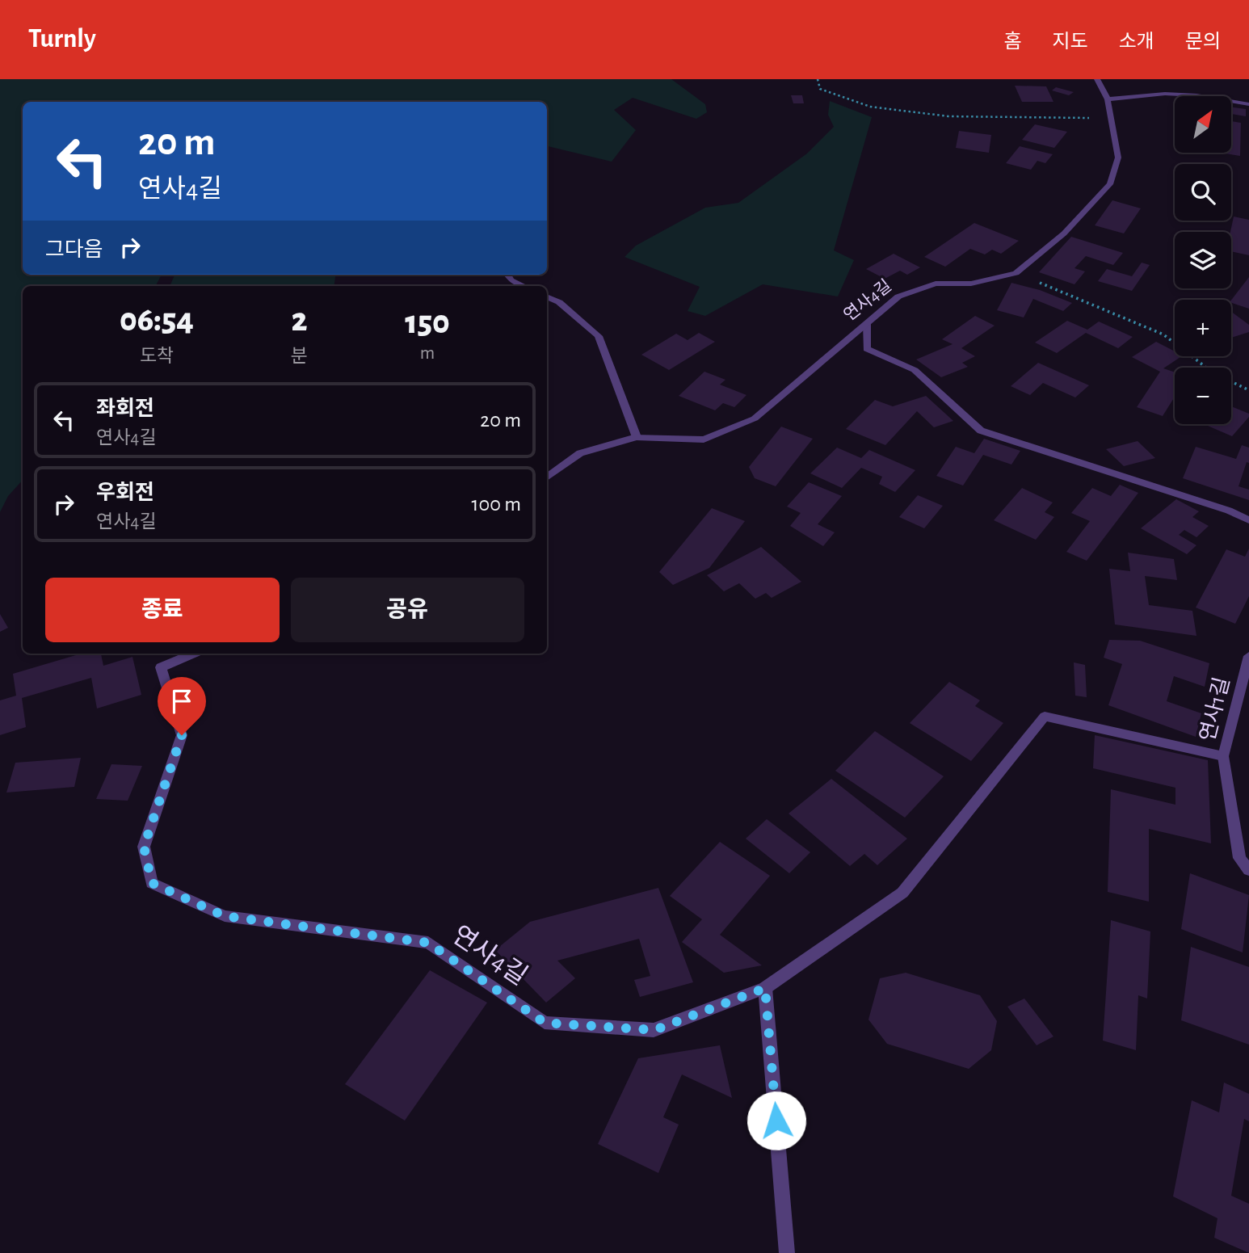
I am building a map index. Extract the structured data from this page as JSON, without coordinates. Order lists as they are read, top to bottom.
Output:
{
  "streets": {
    "street": ["연사4길", "연사1길"]
  },
  "north": "top right",
  "page": {
    "header": "Turnly",
    "nav": [
      "홈",
      "지도",
      "소개",
      "문의"
    ],
    "map_buttons": ["+", "−"],
    "turn": ["20 m", "연사4길"],
    "then": "그다음",
    "eta": [
      "06:54",
      "도착",
      "2",
      "분",
      "150",
      "m"
    ],
    "list": [
      {
        "name": "좌회전",
        "note": "연사4길",
        "value": "20 m"
      },
      {
        "name": "우회전",
        "note": "연사4길",
        "value": "100 m"
      }
    ],
    "buttons": ["종료", "공유"]
  }
}
